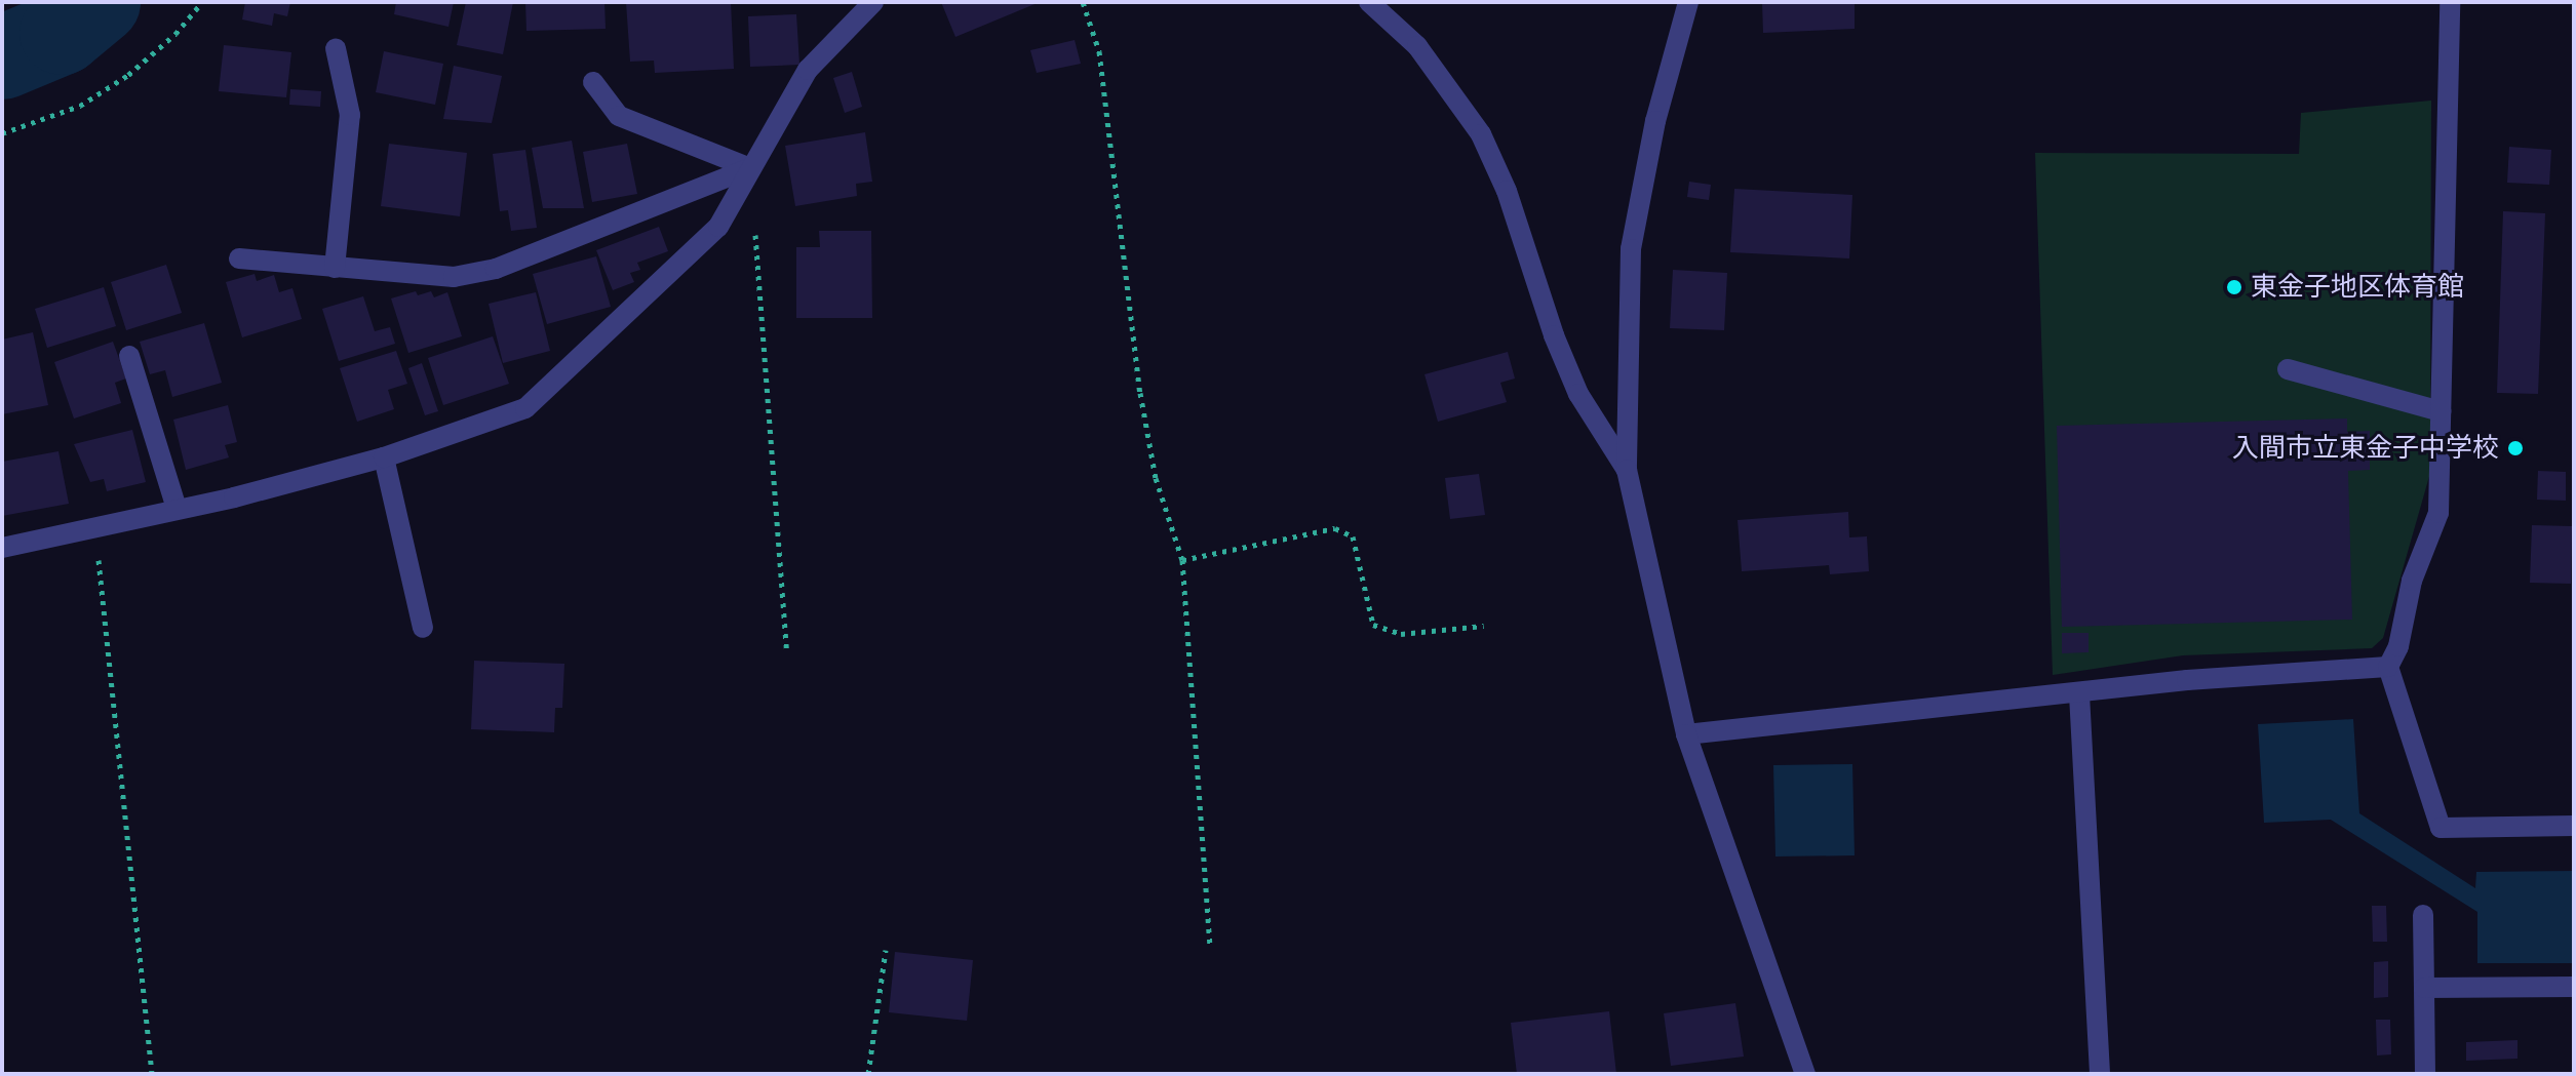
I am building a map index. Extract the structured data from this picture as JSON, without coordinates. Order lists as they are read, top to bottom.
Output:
{
  "places": ["東金子地区体育館", "入間市立東金子中学校"]
}
